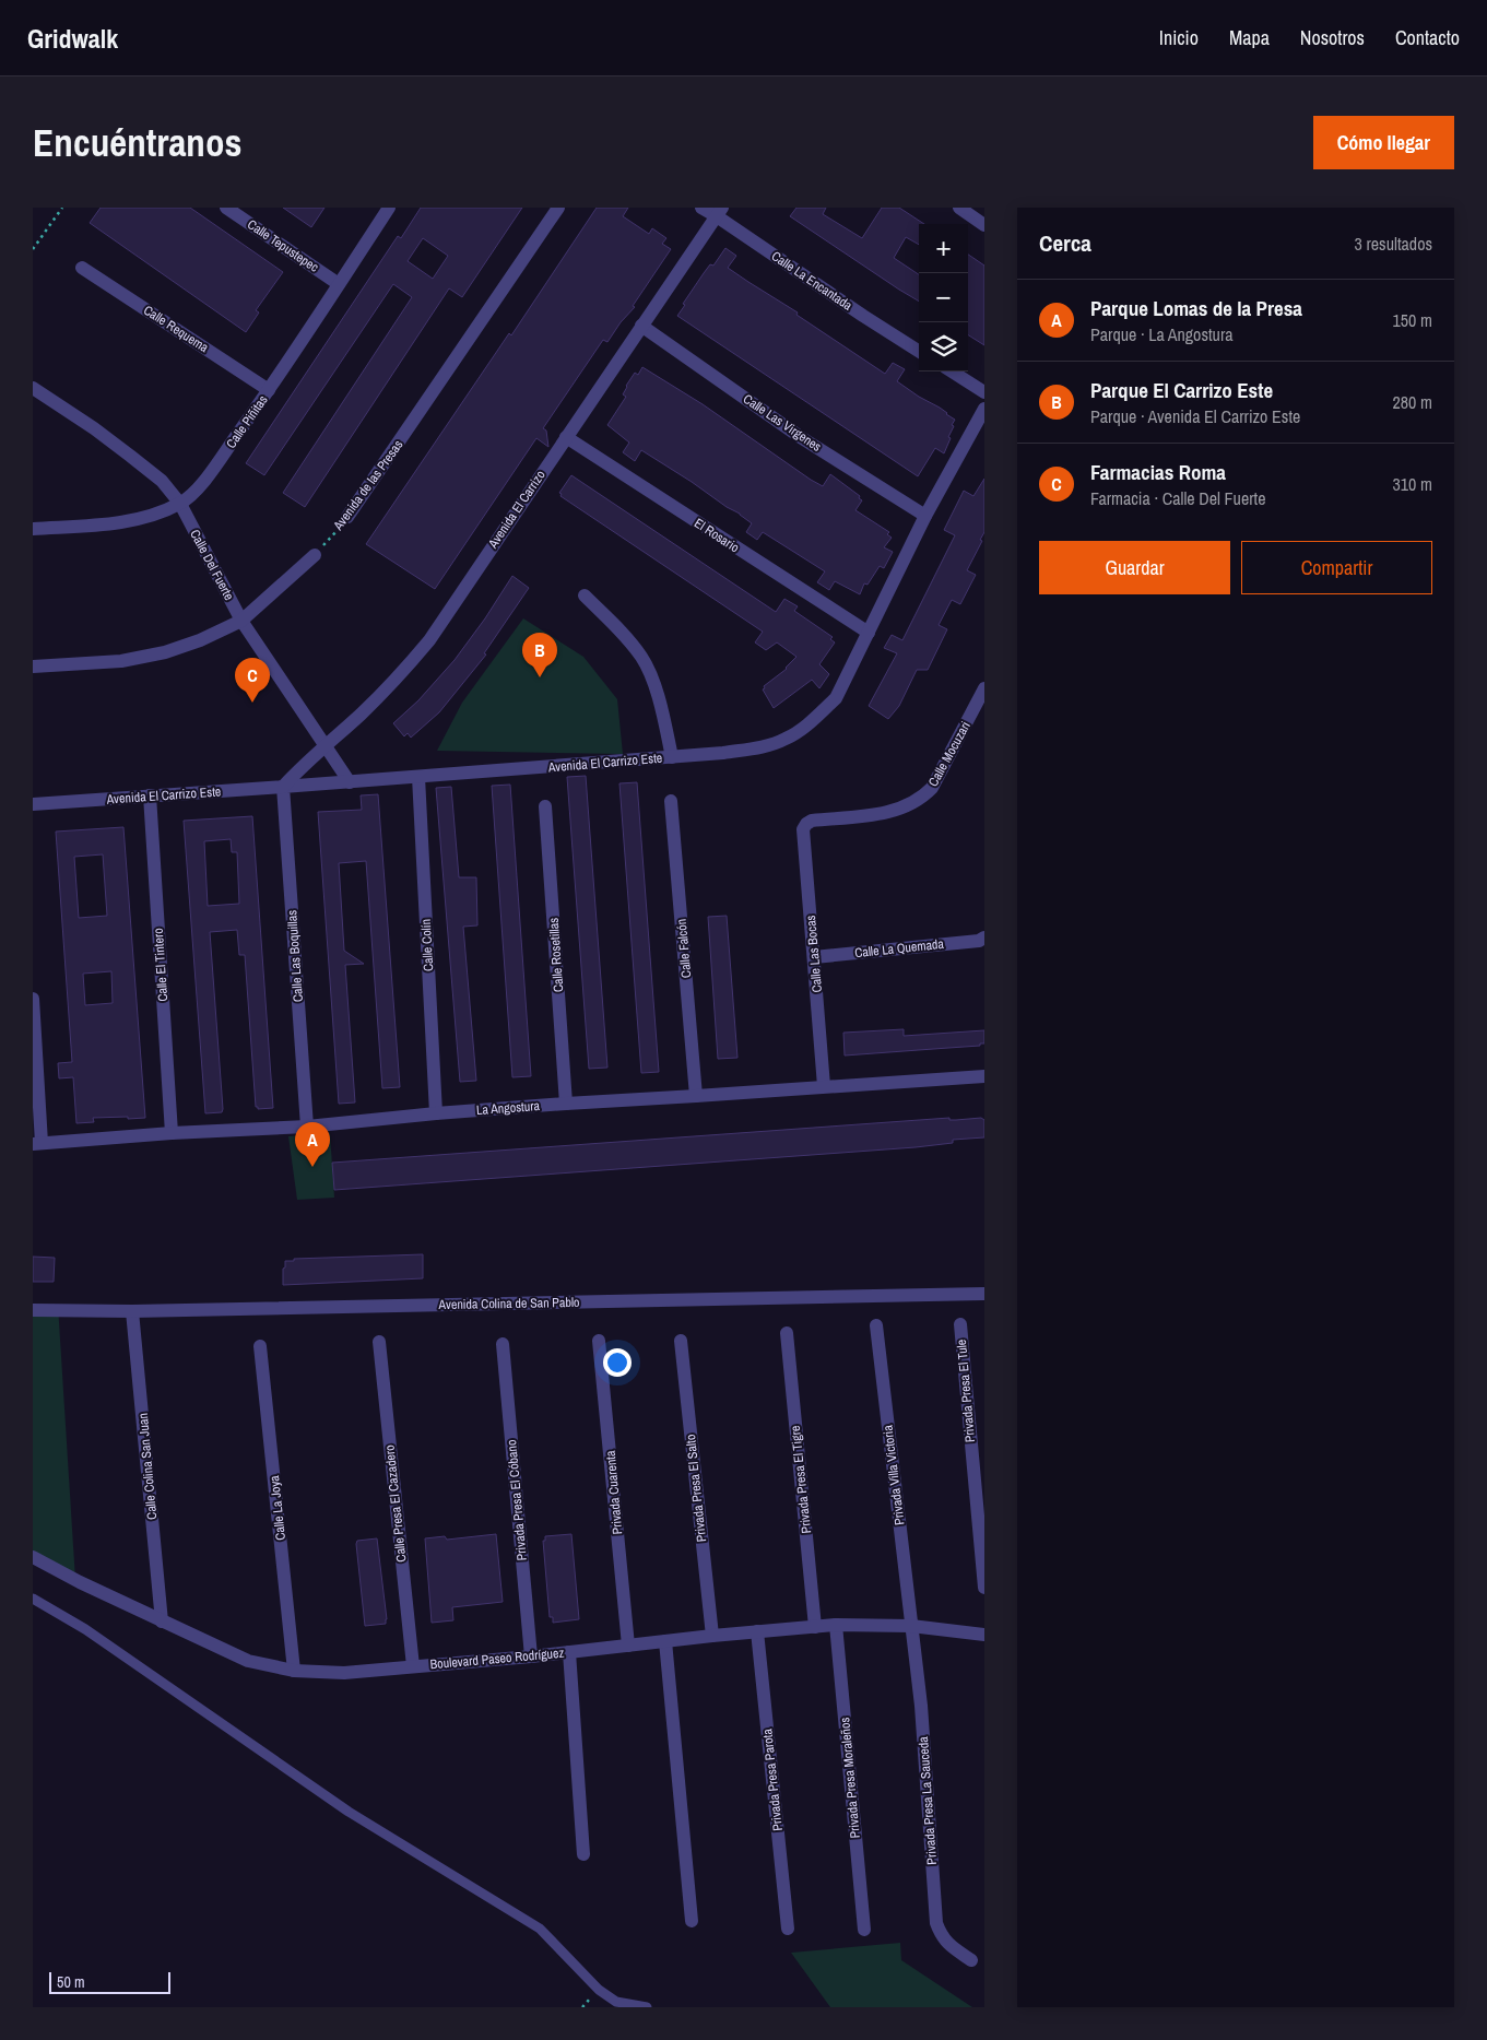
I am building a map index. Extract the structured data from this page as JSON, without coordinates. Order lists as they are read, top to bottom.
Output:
{
  "streets": {
    "street": [
      "Calle Tepustepec",
      "Calle La Encantada",
      "Calle Requema",
      "Calle Piñitas",
      "Calle Las Virgenes",
      "Avenida de las Presas",
      "Avenida El Carrizo",
      "El Rosario",
      "Calle Del Fuerte",
      "Calle Mocuzari",
      "Avenida El Carrizo Este",
      "Calle Colín",
      "Calle Falcón",
      "Calle La Quemada",
      "Calle Las Bocas",
      "Calle Rosetillas",
      "Calle Las Boquillas",
      "Calle El Tintero",
      "La Angostura",
      "Avenida Colina de San Pablo",
      "Privada Presa El Tule",
      "Calle Colina San Juan",
      "Privada Villa Victoria",
      "Privada Presa El Tigre",
      "Privada Presa El Salto",
      "Privada Cuarenta",
      "Privada Presa El Cóbano",
      "Calle Presa El Cazadero",
      "Calle La Joya",
      "Boulevard Paseo Rodríguez",
      "Privada Presa Moraleños",
      "Privada Presa Parota",
      "Privada Presa La Sauceda"
    ]
  },
  "crossings": [
    ["Calle Tepustepec", "Calle Piñitas"],
    ["Calle La Encantada", "Avenida El Carrizo"],
    ["Calle Requema", "Calle Piñitas"],
    ["Calle Piñitas", "Calle Del Fuerte"],
    ["Calle Las Virgenes", "Avenida El Carrizo"],
    ["Calle Las Virgenes", "Avenida El Carrizo Este"],
    ["Avenida El Carrizo", "El Rosario"],
    ["Avenida El Carrizo", "Calle Del Fuerte"],
    ["Avenida El Carrizo", "Avenida El Carrizo Este"],
    ["Avenida El Carrizo", "Calle Las Boquillas"],
    ["El Rosario", "Avenida El Carrizo Este"],
    ["Calle Del Fuerte", "Avenida El Carrizo Este"],
    ["Calle Mocuzari", "Calle Las Bocas"],
    ["Avenida El Carrizo Este", "Calle Colín"],
    ["Avenida El Carrizo Este", "Calle Las Boquillas"],
    ["Avenida El Carrizo Este", "Calle El Tintero"],
    ["Calle Colín", "La Angostura"],
    ["Calle Falcón", "La Angostura"],
    ["Calle La Quemada", "Calle Las Bocas"],
    ["Calle Las Bocas", "La Angostura"],
    ["Calle Rosetillas", "La Angostura"],
    ["Calle Las Boquillas", "La Angostura"],
    ["Calle El Tintero", "La Angostura"],
    ["Avenida Colina de San Pablo", "Calle Colina San Juan"],
    ["Calle Colina San Juan", "Boulevard Paseo Rodríguez"],
    ["Privada Villa Victoria", "Boulevard Paseo Rodríguez"],
    ["Privada Villa Victoria", "Privada Presa La Sauceda"],
    ["Privada Presa El Tigre", "Boulevard Paseo Rodríguez"],
    ["Privada Presa El Salto", "Boulevard Paseo Rodríguez"],
    ["Privada Cuarenta", "Boulevard Paseo Rodríguez"],
    ["Privada Presa El Cóbano", "Boulevard Paseo Rodríguez"],
    ["Calle Presa El Cazadero", "Boulevard Paseo Rodríguez"],
    ["Calle La Joya", "Boulevard Paseo Rodríguez"],
    ["Boulevard Paseo Rodríguez", "Privada Presa Moraleños"],
    ["Boulevard Paseo Rodríguez", "Privada Presa Parota"],
    ["Boulevard Paseo Rodríguez", "Privada Presa La Sauceda"]
  ],
  "scale_bar": "50 m",
  "page": {
    "header": "Gridwalk",
    "nav": [
      "Inicio",
      "Mapa",
      "Nosotros",
      "Contacto"
    ],
    "buttons": [
      "Cómo llegar",
      ["Guardar", "Compartir"]
    ],
    "title": "Encuéntranos",
    "heading": ["Cerca", "3 resultados"],
    "map_buttons": ["+", "−"],
    "list": [
      {
        "mark": "A",
        "name": "Parque Lomas de la Presa",
        "note": "Parque · La Angostura",
        "value": "150 m"
      },
      {
        "mark": "B",
        "name": "Parque El Carrizo Este",
        "note": "Parque · Avenida El Carrizo Este",
        "value": "280 m"
      },
      {
        "mark": "C",
        "name": "Farmacias Roma",
        "note": "Farmacia · Calle Del Fuerte",
        "value": "310 m"
      }
    ],
    "pins": ["B", "C", "A"],
    "scale": "50 m"
  }
}
